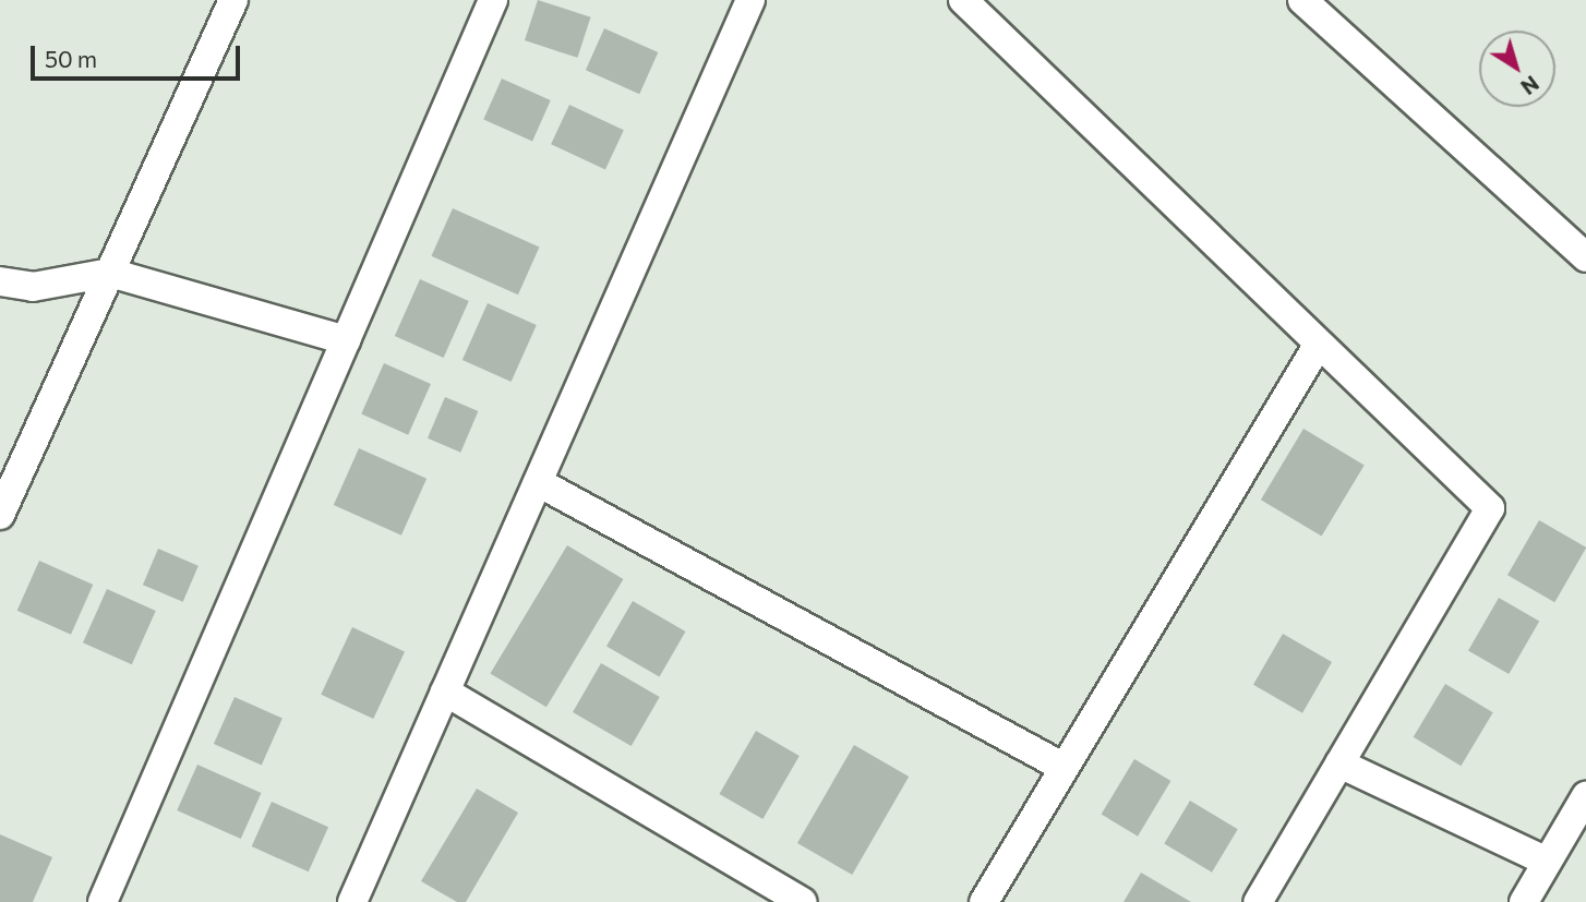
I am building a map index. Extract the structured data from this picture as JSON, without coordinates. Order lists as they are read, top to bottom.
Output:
{
  "scale_bar": "50 m",
  "north": "bottom right"
}
